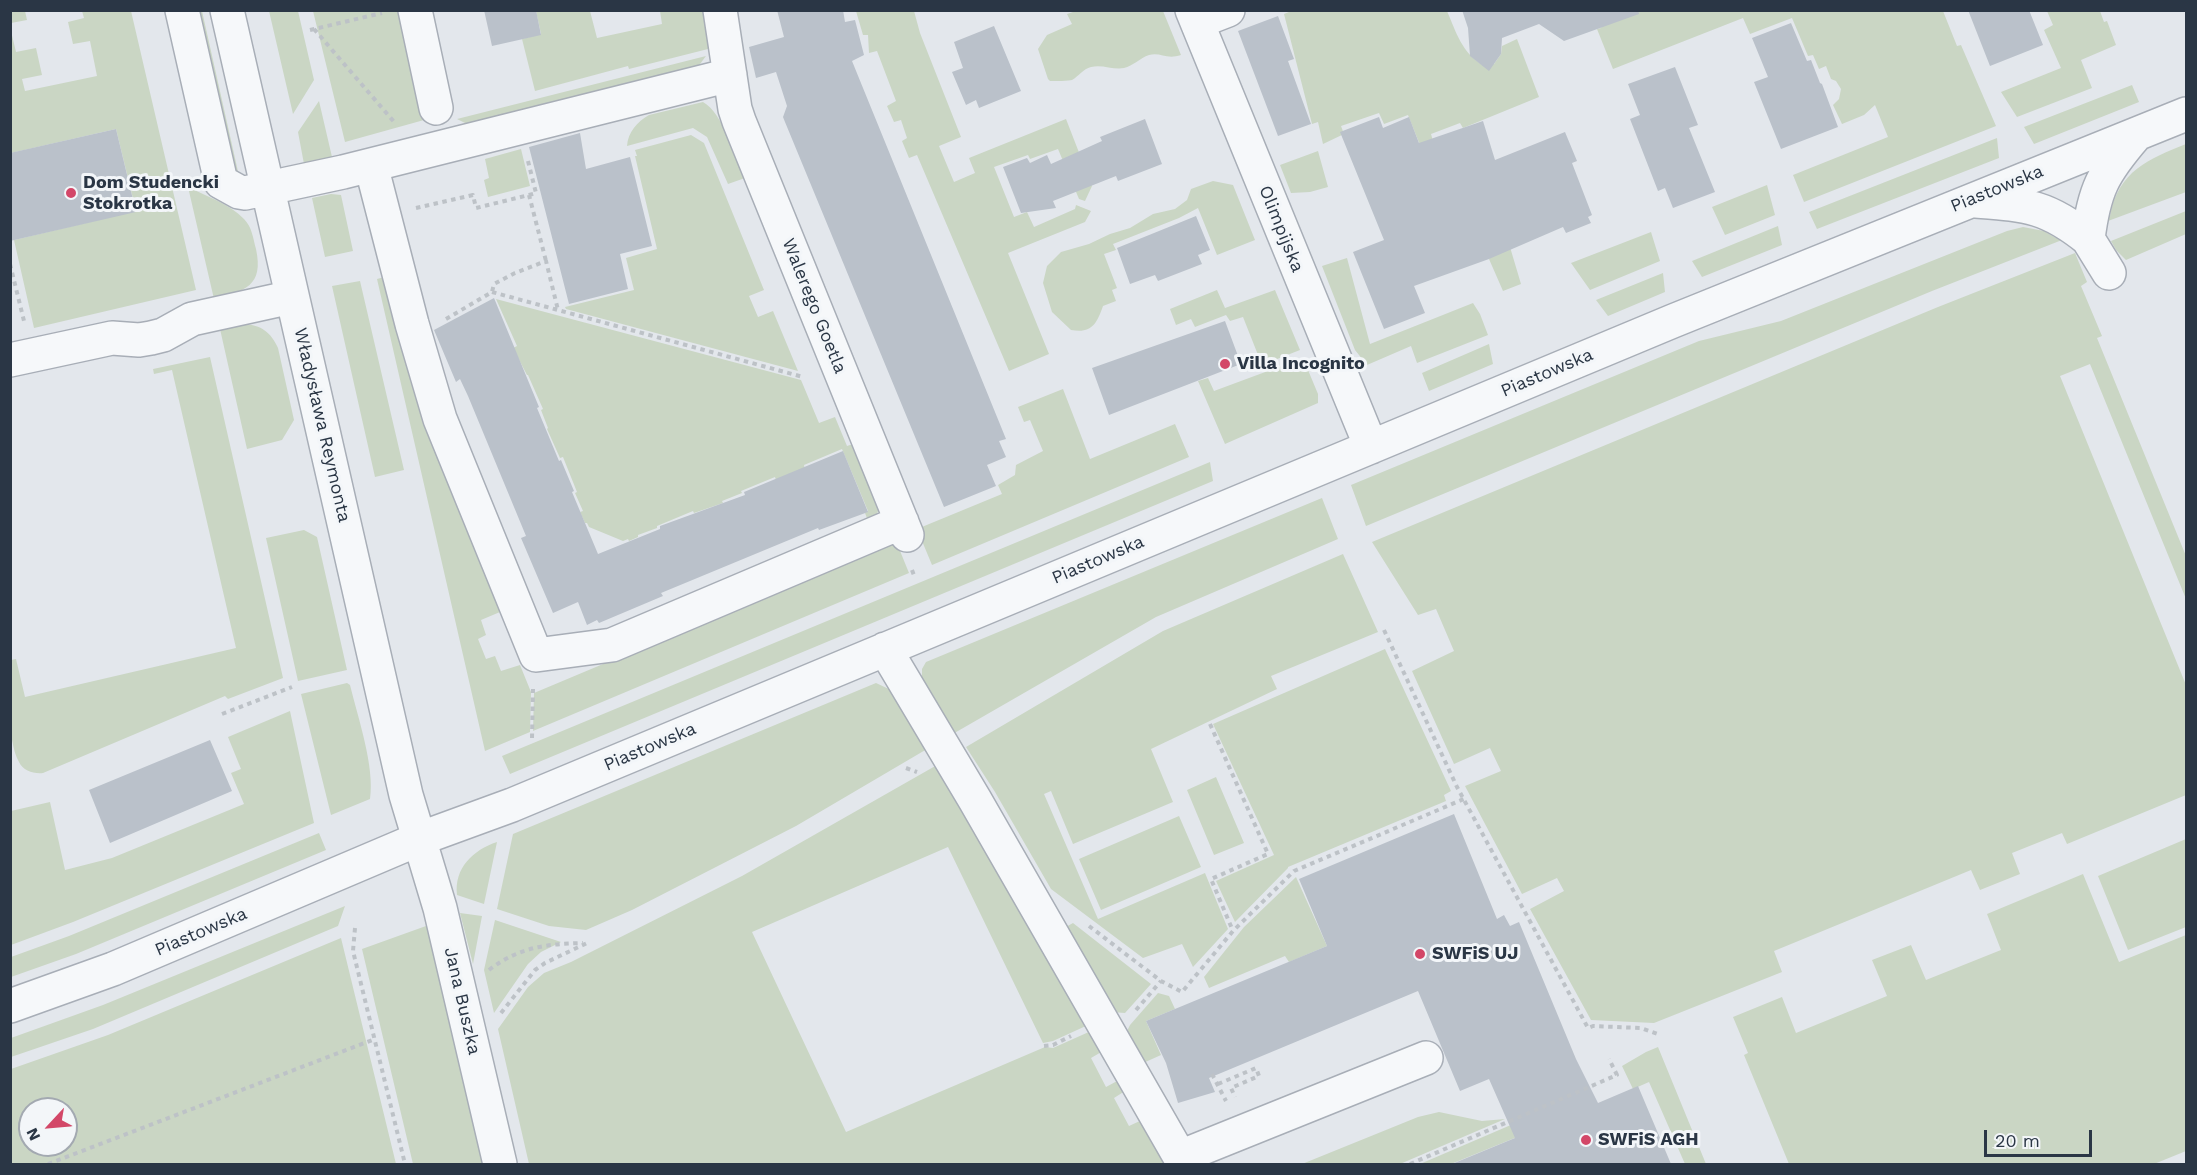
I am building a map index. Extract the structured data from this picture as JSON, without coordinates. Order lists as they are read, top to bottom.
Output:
{
  "streets": {
    "street": [
      "Piastowska",
      "Olimpijska",
      "Walerego Goetla",
      "Władysława Reymonta",
      "Jana Buszka"
    ]
  },
  "crossings": [
    ["Piastowska", "Olimpijska"],
    ["Piastowska", "Władysława Reymonta"],
    ["Piastowska", "Jana Buszka"],
    ["Władysława Reymonta", "Jana Buszka"]
  ],
  "places": [
    "Dom Studencki Stokrotka",
    "Villa Incognito",
    "SWFiS UJ",
    "SWFiS AGH"
  ],
  "scale_bar": "20 m",
  "north": "bottom left"
}
